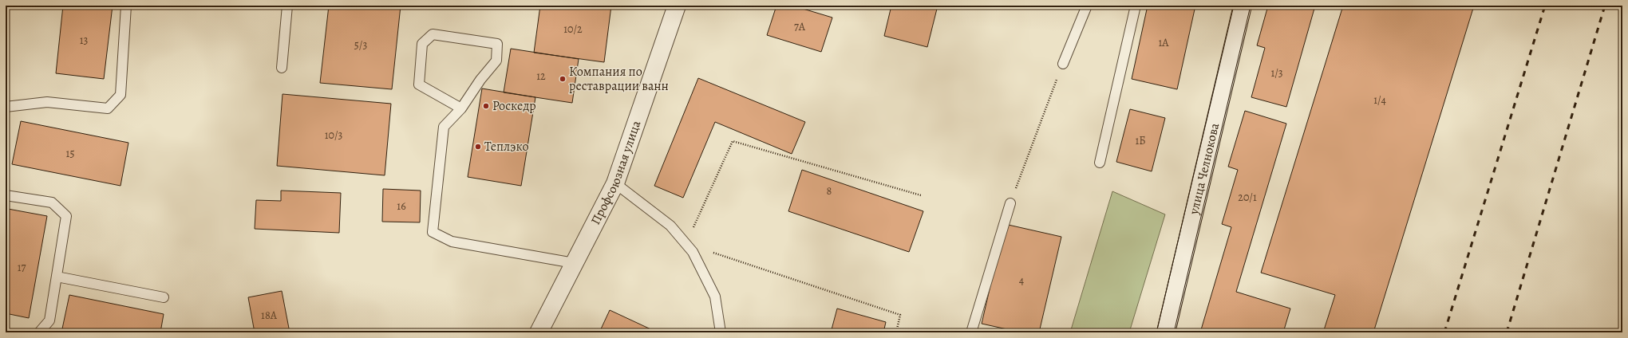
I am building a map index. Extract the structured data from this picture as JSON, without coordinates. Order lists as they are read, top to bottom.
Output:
{
  "streets": {
    "street": ["улица Челнокова", "Профсоюзная улица"]
  },
  "places": ["Компания по реставрации ванн", "Роскедр", "Теплэко"],
  "house_numbers": [
    "7А",
    "10/2",
    "13",
    "1А",
    "5/3",
    "1/3",
    "12",
    "1/4",
    "10/3",
    "1Б",
    "15",
    "8",
    "20/1",
    "16",
    "17",
    "4",
    "18А"
  ]
}
